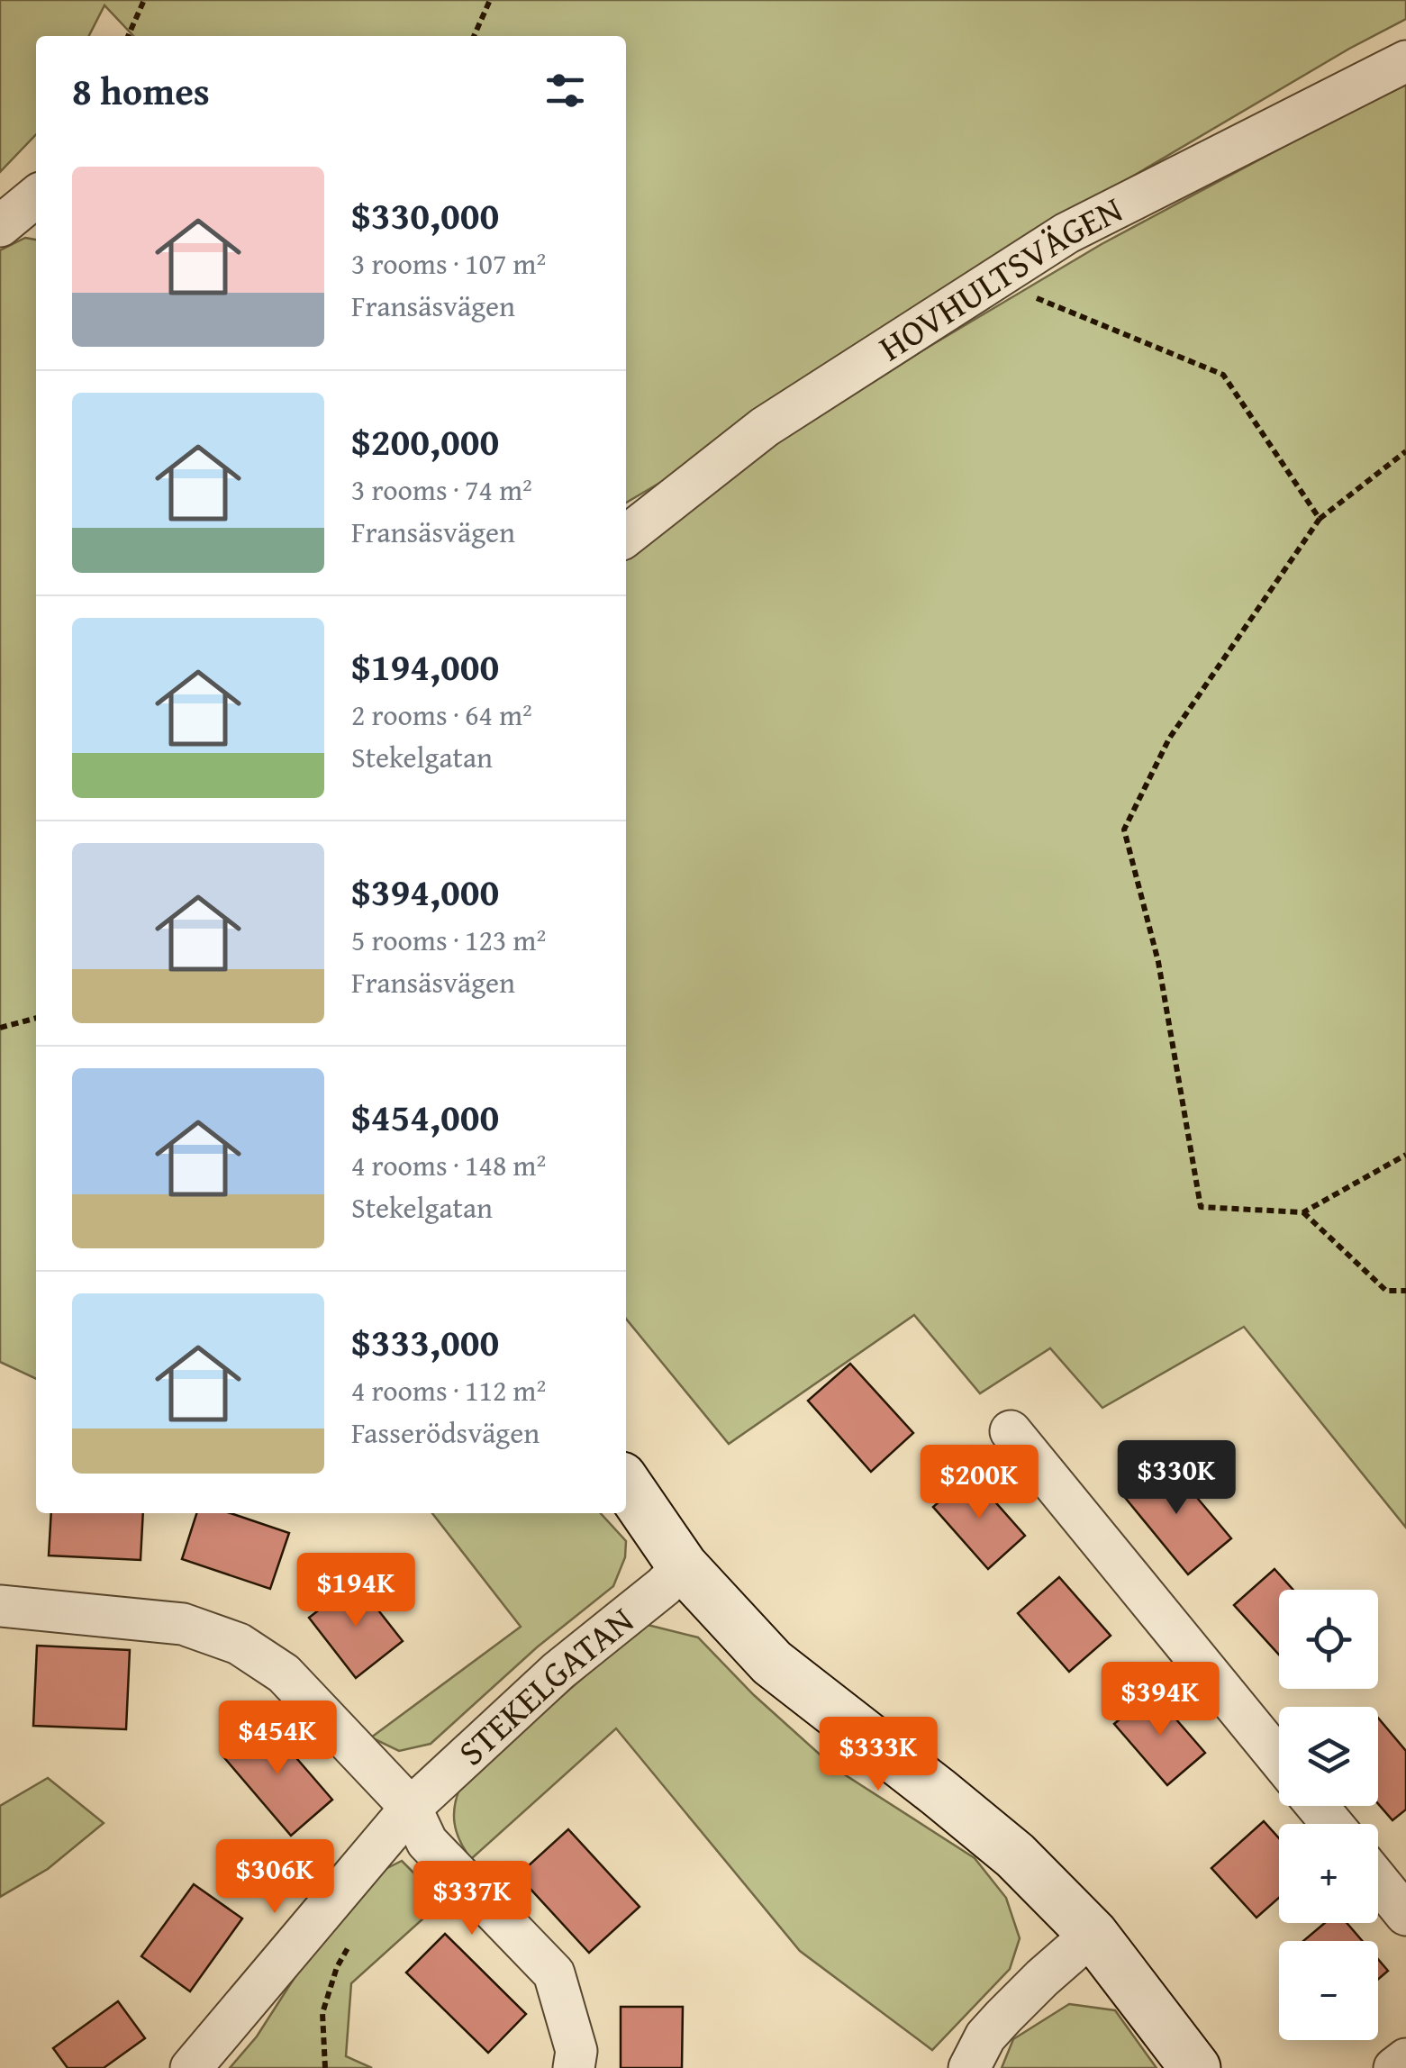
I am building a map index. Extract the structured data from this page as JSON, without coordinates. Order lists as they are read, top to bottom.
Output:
{
  "streets": {
    "street": ["HOVHULTSVÄGEN", "STEKELGATAN"]
  },
  "page": {
    "heading": "8 homes",
    "list": [
      {
        "name": "$330,000",
        "note": "3 rooms · 107 m² · Fransäsvägen"
      },
      {
        "name": "$200,000",
        "note": "3 rooms · 74 m² · Fransäsvägen"
      },
      {
        "name": "$194,000",
        "note": "2 rooms · 64 m² · Stekelgatan"
      },
      {
        "name": "$394,000",
        "note": "5 rooms · 123 m² · Fransäsvägen"
      },
      {
        "name": "$454,000",
        "note": "4 rooms · 148 m² · Stekelgatan"
      },
      {
        "name": "$333,000",
        "note": "4 rooms · 112 m² · Fasserödsvägen"
      }
    ],
    "price": [
      "$330K",
      "$200K",
      "$194K",
      "$394K",
      "$454K",
      "$333K",
      "$306K",
      "$337K"
    ],
    "map_buttons": ["+", "−"]
  }
}
